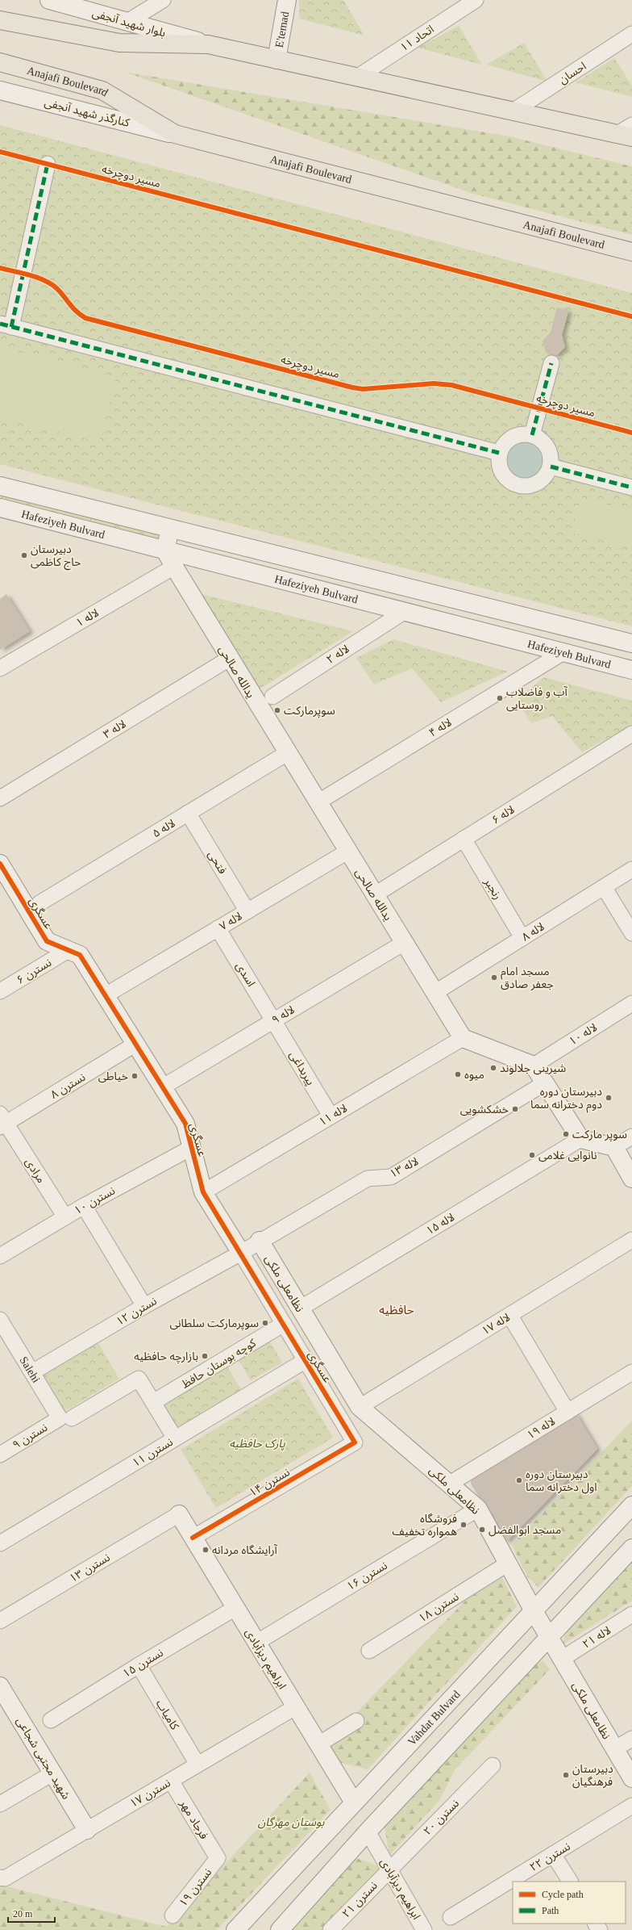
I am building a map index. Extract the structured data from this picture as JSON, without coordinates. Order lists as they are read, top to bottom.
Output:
{
  "streets": {
    "main road": ["Anajafi Boulevard"],
    "street": [
      "بلوار شهید آنجفی",
      "E'temad",
      "اتحاد ۱۱",
      "احسان",
      "کنارگذر شهید آنجفی",
      "Hafeziyeh Bulvard",
      "لاله ۱",
      "لاله ۲",
      "یدالله صالحی",
      "لاله ۴",
      "لاله ۳",
      "لاله ۶",
      "لاله ۵",
      "فتحی",
      "رنجبر",
      "عسگری",
      "لاله ۷",
      "لاله ۸",
      "نسترن ۶",
      "اسدی",
      "لاله ۹",
      "لاله ۱۰",
      "پیربداغی",
      "نسترن ۸",
      "لاله ۱۱",
      "لاله ۱۳",
      "مرادی",
      "نسترن ۱۰",
      "لاله ۱۵",
      "نظامعلی ملکی",
      "نسترن ۱۲",
      "لاله ۱۷",
      "کوچه بوستان حافظ",
      "Salehi",
      "لاله ۱۹",
      "نسترن ۹",
      "نسترن ۱۱",
      "نسترن ۱۴",
      "نسترن ۱۳",
      "نسترن ۱۶",
      "نسترن ۱۸",
      "لاله ۲۱",
      "ابراهیم دیزآبادی",
      "نسترن ۱۵",
      "کامیاب",
      "Vahdat Bulvard",
      "شهید مجتبی شجاعی",
      "نسترن ۱۷",
      "نسترن ۲۰",
      "فرجاد مهر",
      "نسترن ۲۲",
      "نسترن ۱۹",
      "نسترن ۲۱"
    ],
    "cycle path": ["مسیر دوچرخه"]
  },
  "crossings": [
    ["Anajafi Boulevard", "کنارگذر شهید آنجفی"],
    ["Hafeziyeh Bulvard", "لاله ۲"],
    ["Hafeziyeh Bulvard", "یدالله صالحی"],
    ["Hafeziyeh Bulvard", "لاله ۴"],
    ["لاله ۱", "یدالله صالحی"],
    ["یدالله صالحی", "لاله ۴"],
    ["یدالله صالحی", "لاله ۳"],
    ["یدالله صالحی", "لاله ۶"],
    ["یدالله صالحی", "لاله ۵"],
    ["یدالله صالحی", "لاله ۷"],
    ["یدالله صالحی", "لاله ۸"],
    ["یدالله صالحی", "لاله ۹"],
    ["یدالله صالحی", "لاله ۱۱"],
    ["لاله ۶", "رنجبر"],
    ["لاله ۵", "فتحی"],
    ["فتحی", "لاله ۷"],
    ["رنجبر", "لاله ۸"],
    ["عسگری", "نسترن ۶"],
    ["عسگری", "لاله ۹"],
    ["عسگری", "نسترن ۸"],
    ["عسگری", "لاله ۱۱"],
    ["عسگری", "لاله ۱۳"],
    ["عسگری", "نسترن ۱۰"],
    ["عسگری", "نسترن ۱۲"],
    ["عسگری", "کوچه بوستان حافظ"],
    ["عسگری", "نسترن ۱۱"],
    ["عسگری", "نسترن ۱۴"],
    ["لاله ۷", "اسدی"],
    ["اسدی", "لاله ۹"],
    ["اسدی", "پیربداغی"],
    ["لاله ۹", "پیربداغی"],
    ["پیربداغی", "لاله ۱۱"],
    ["نسترن ۸", "مرادی"],
    ["لاله ۱۳", "نظامعلی ملکی"],
    ["لاله ۱۳", "نسترن ۱۲"],
    ["مرادی", "نسترن ۱۰"],
    ["لاله ۱۵", "نظامعلی ملکی"],
    ["نظامعلی ملکی", "لاله ۱۷"],
    ["نظامعلی ملکی", "لاله ۱۹"],
    ["نظامعلی ملکی", "نسترن ۱۶"],
    ["نظامعلی ملکی", "نسترن ۱۸"],
    ["نظامعلی ملکی", "لاله ۲۱"],
    ["نظامعلی ملکی", "Vahdat Bulvard"],
    ["نسترن ۱۲", "Salehi"],
    ["کوچه بوستان حافظ", "نسترن ۹"],
    ["Salehi", "نسترن ۹"],
    ["نسترن ۱۴", "ابراهیم دیزآبادی"],
    ["نسترن ۱۳", "ابراهیم دیزآبادی"],
    ["نسترن ۱۶", "ابراهیم دیزآبادی"],
    ["ابراهیم دیزآبادی", "نسترن ۱۵"],
    ["ابراهیم دیزآبادی", "Vahdat Bulvard"],
    ["ابراهیم دیزآبادی", "نسترن ۱۷"],
    ["ابراهیم دیزآبادی", "نسترن ۲۰"],
    ["ابراهیم دیزآبادی", "نسترن ۲۱"],
    ["نسترن ۱۵", "کامیاب"],
    ["کامیاب", "نسترن ۱۷"],
    ["شهید مجتبی شجاعی", "نسترن ۱۷"],
    ["نسترن ۱۷", "فرجاد مهر"],
    ["نسترن ۲۰", "نسترن ۲۱"],
    ["فرجاد مهر", "نسترن ۱۹"]
  ],
  "districts": ["حافظیه"],
  "parks": ["پارک حافظیه", "بوستان مهرگان"],
  "places": [
    "دبیرستان حاج کاظمی",
    "آب و فاضلاب روستایی",
    "سوپرمارکت",
    "مسجد امام جعفر صادق",
    "شیرینی جلالوند",
    "میوه",
    "خیاطی",
    "دبیرستان دوره دوم دخترانه سما",
    "خشکشویی",
    "سوپر مارکت",
    "نانوایی غلامی",
    "سوپرمارکت سلطانی",
    "بازارچه حافظیه",
    "دبیرستان دوره اول دخترانه سما",
    "فروشگاه همواره تخفیف",
    "مسجد ابوالفضل",
    "آرایشگاه مردانه",
    "دبیرستان فرهنگیان"
  ],
  "legend": ["Cycle path", "Path"],
  "scale_bar": "20 m"
}
